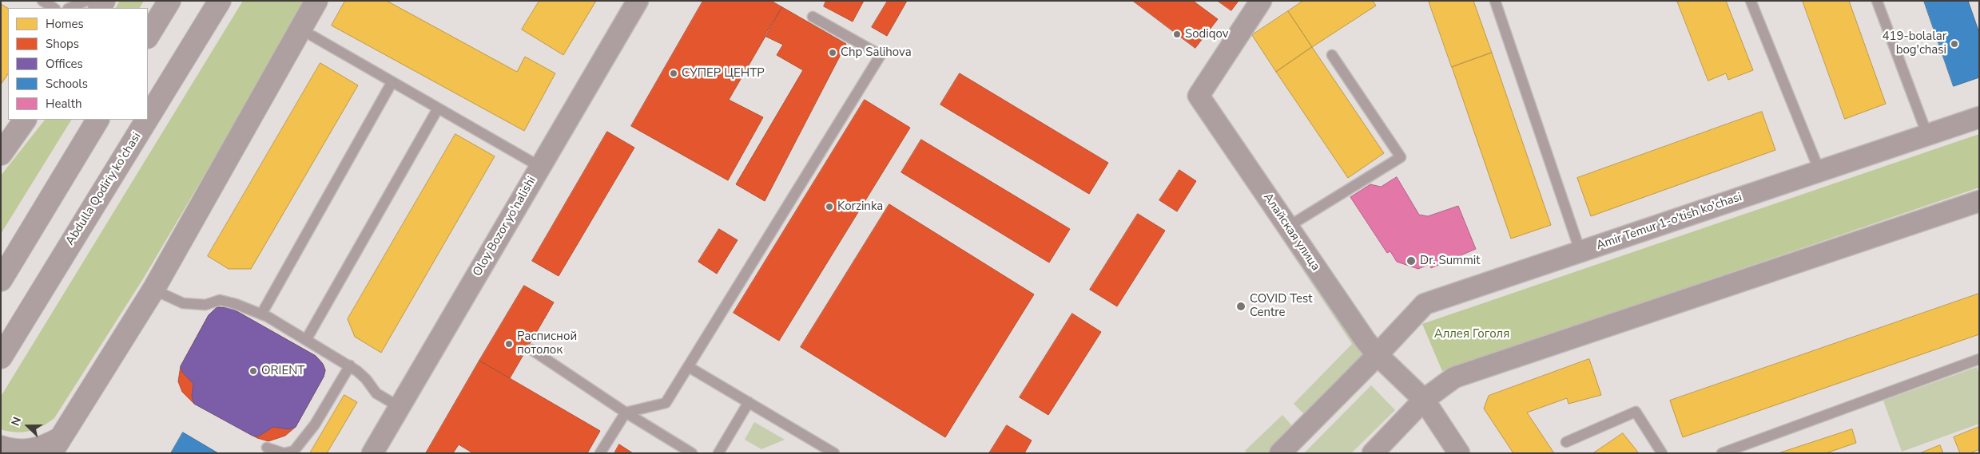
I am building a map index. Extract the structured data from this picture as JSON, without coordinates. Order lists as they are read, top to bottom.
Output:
{
  "streets": {
    "main road": ["Abdulla Qodiriy ko'chasi"],
    "street": ["Amir Temur 1-o'tish ko'chasi", "Oloy Bozor yo'nalishi", "Алайская улица"]
  },
  "crossings": [
    ["Amir Temur 1-o'tish ko'chasi", "Алайская улица"]
  ],
  "parks": ["Аллея Гоголя"],
  "places": [
    "Sodiqov",
    "419-bolalar bog'chasi",
    "Chp Salihova",
    "СУПЕР ЦЕНТР",
    "Korzinka",
    "Dr. Summit",
    "COVID Test Centre",
    "Расписной потолок",
    "ORIENT"
  ],
  "legend": [
    "Homes",
    "Shops",
    "Offices",
    "Schools",
    "Health"
  ],
  "north": "left"
}
